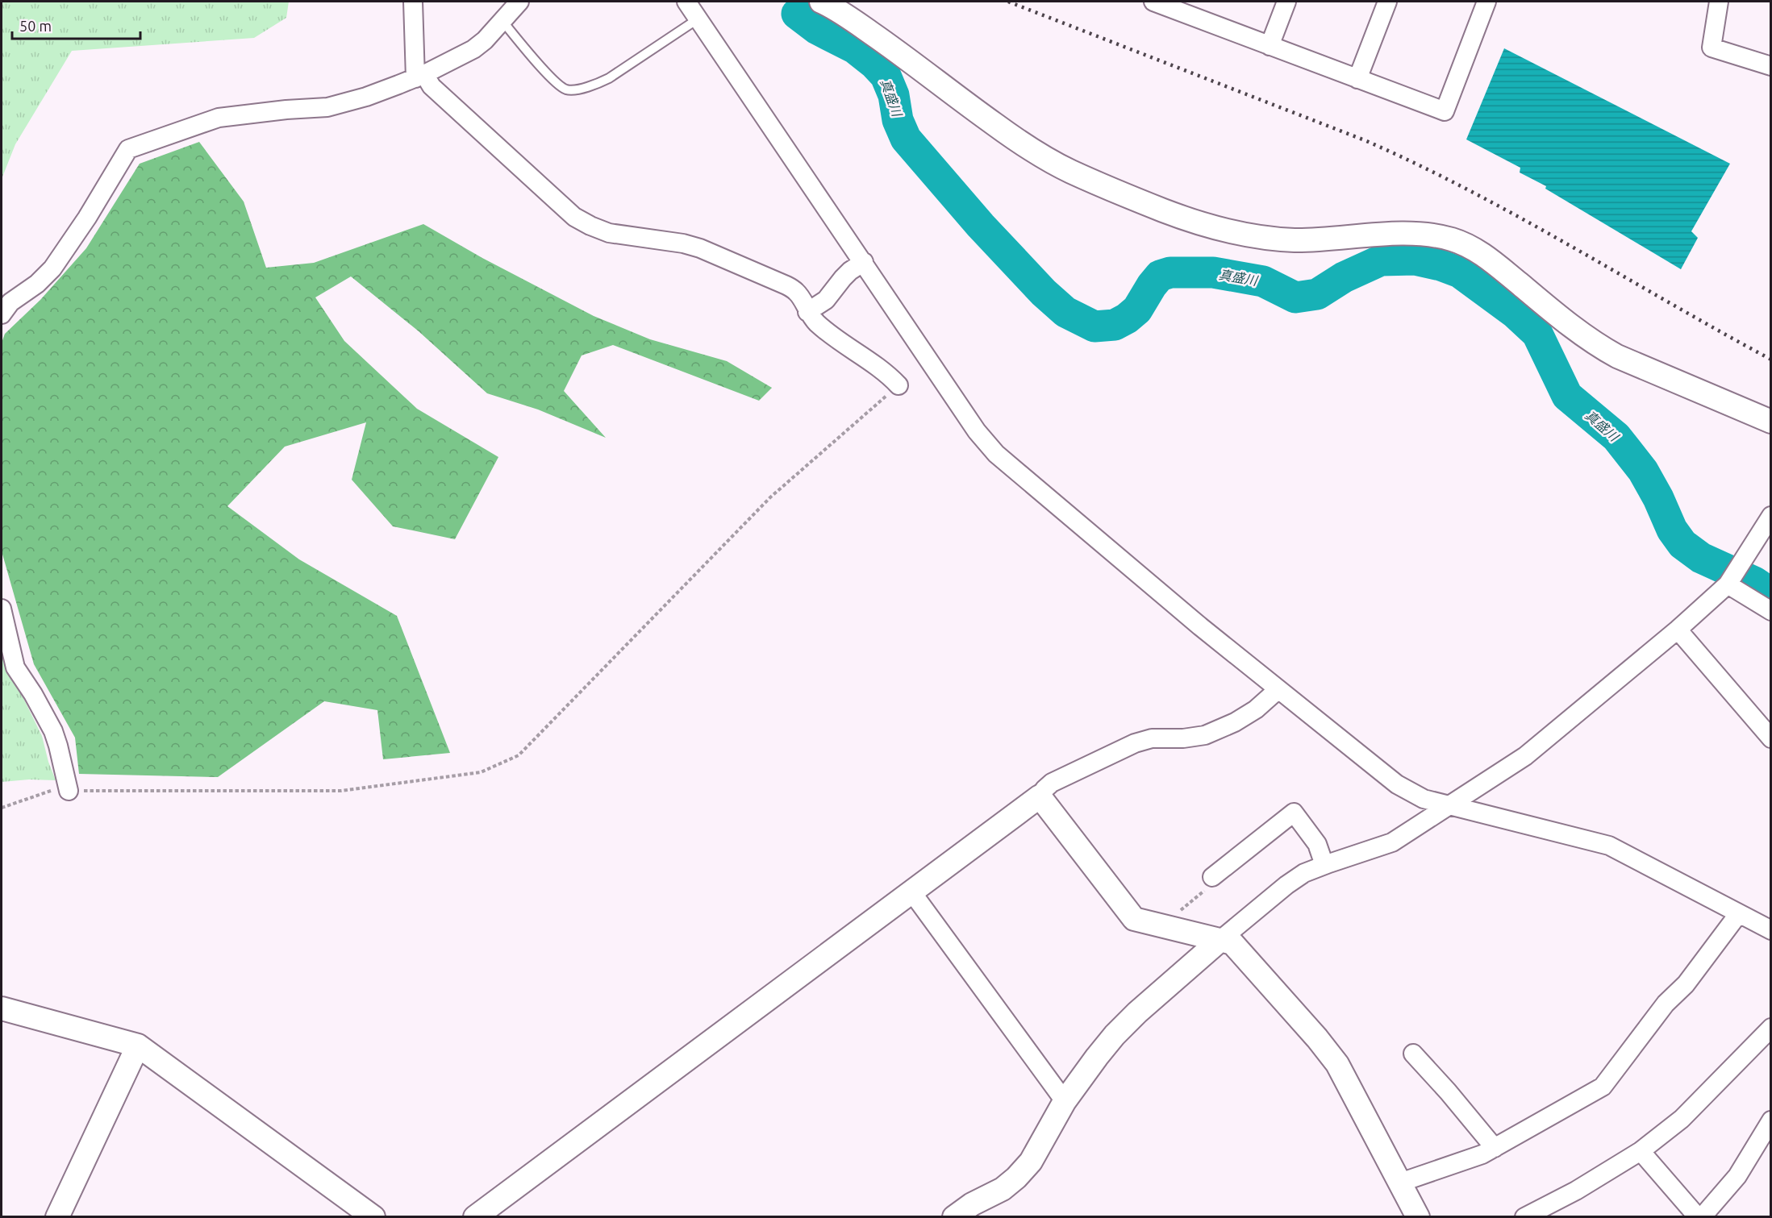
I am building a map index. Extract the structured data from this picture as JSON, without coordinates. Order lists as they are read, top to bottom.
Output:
{
  "water": ["真盛川"],
  "scale_bar": "50 m"
}
